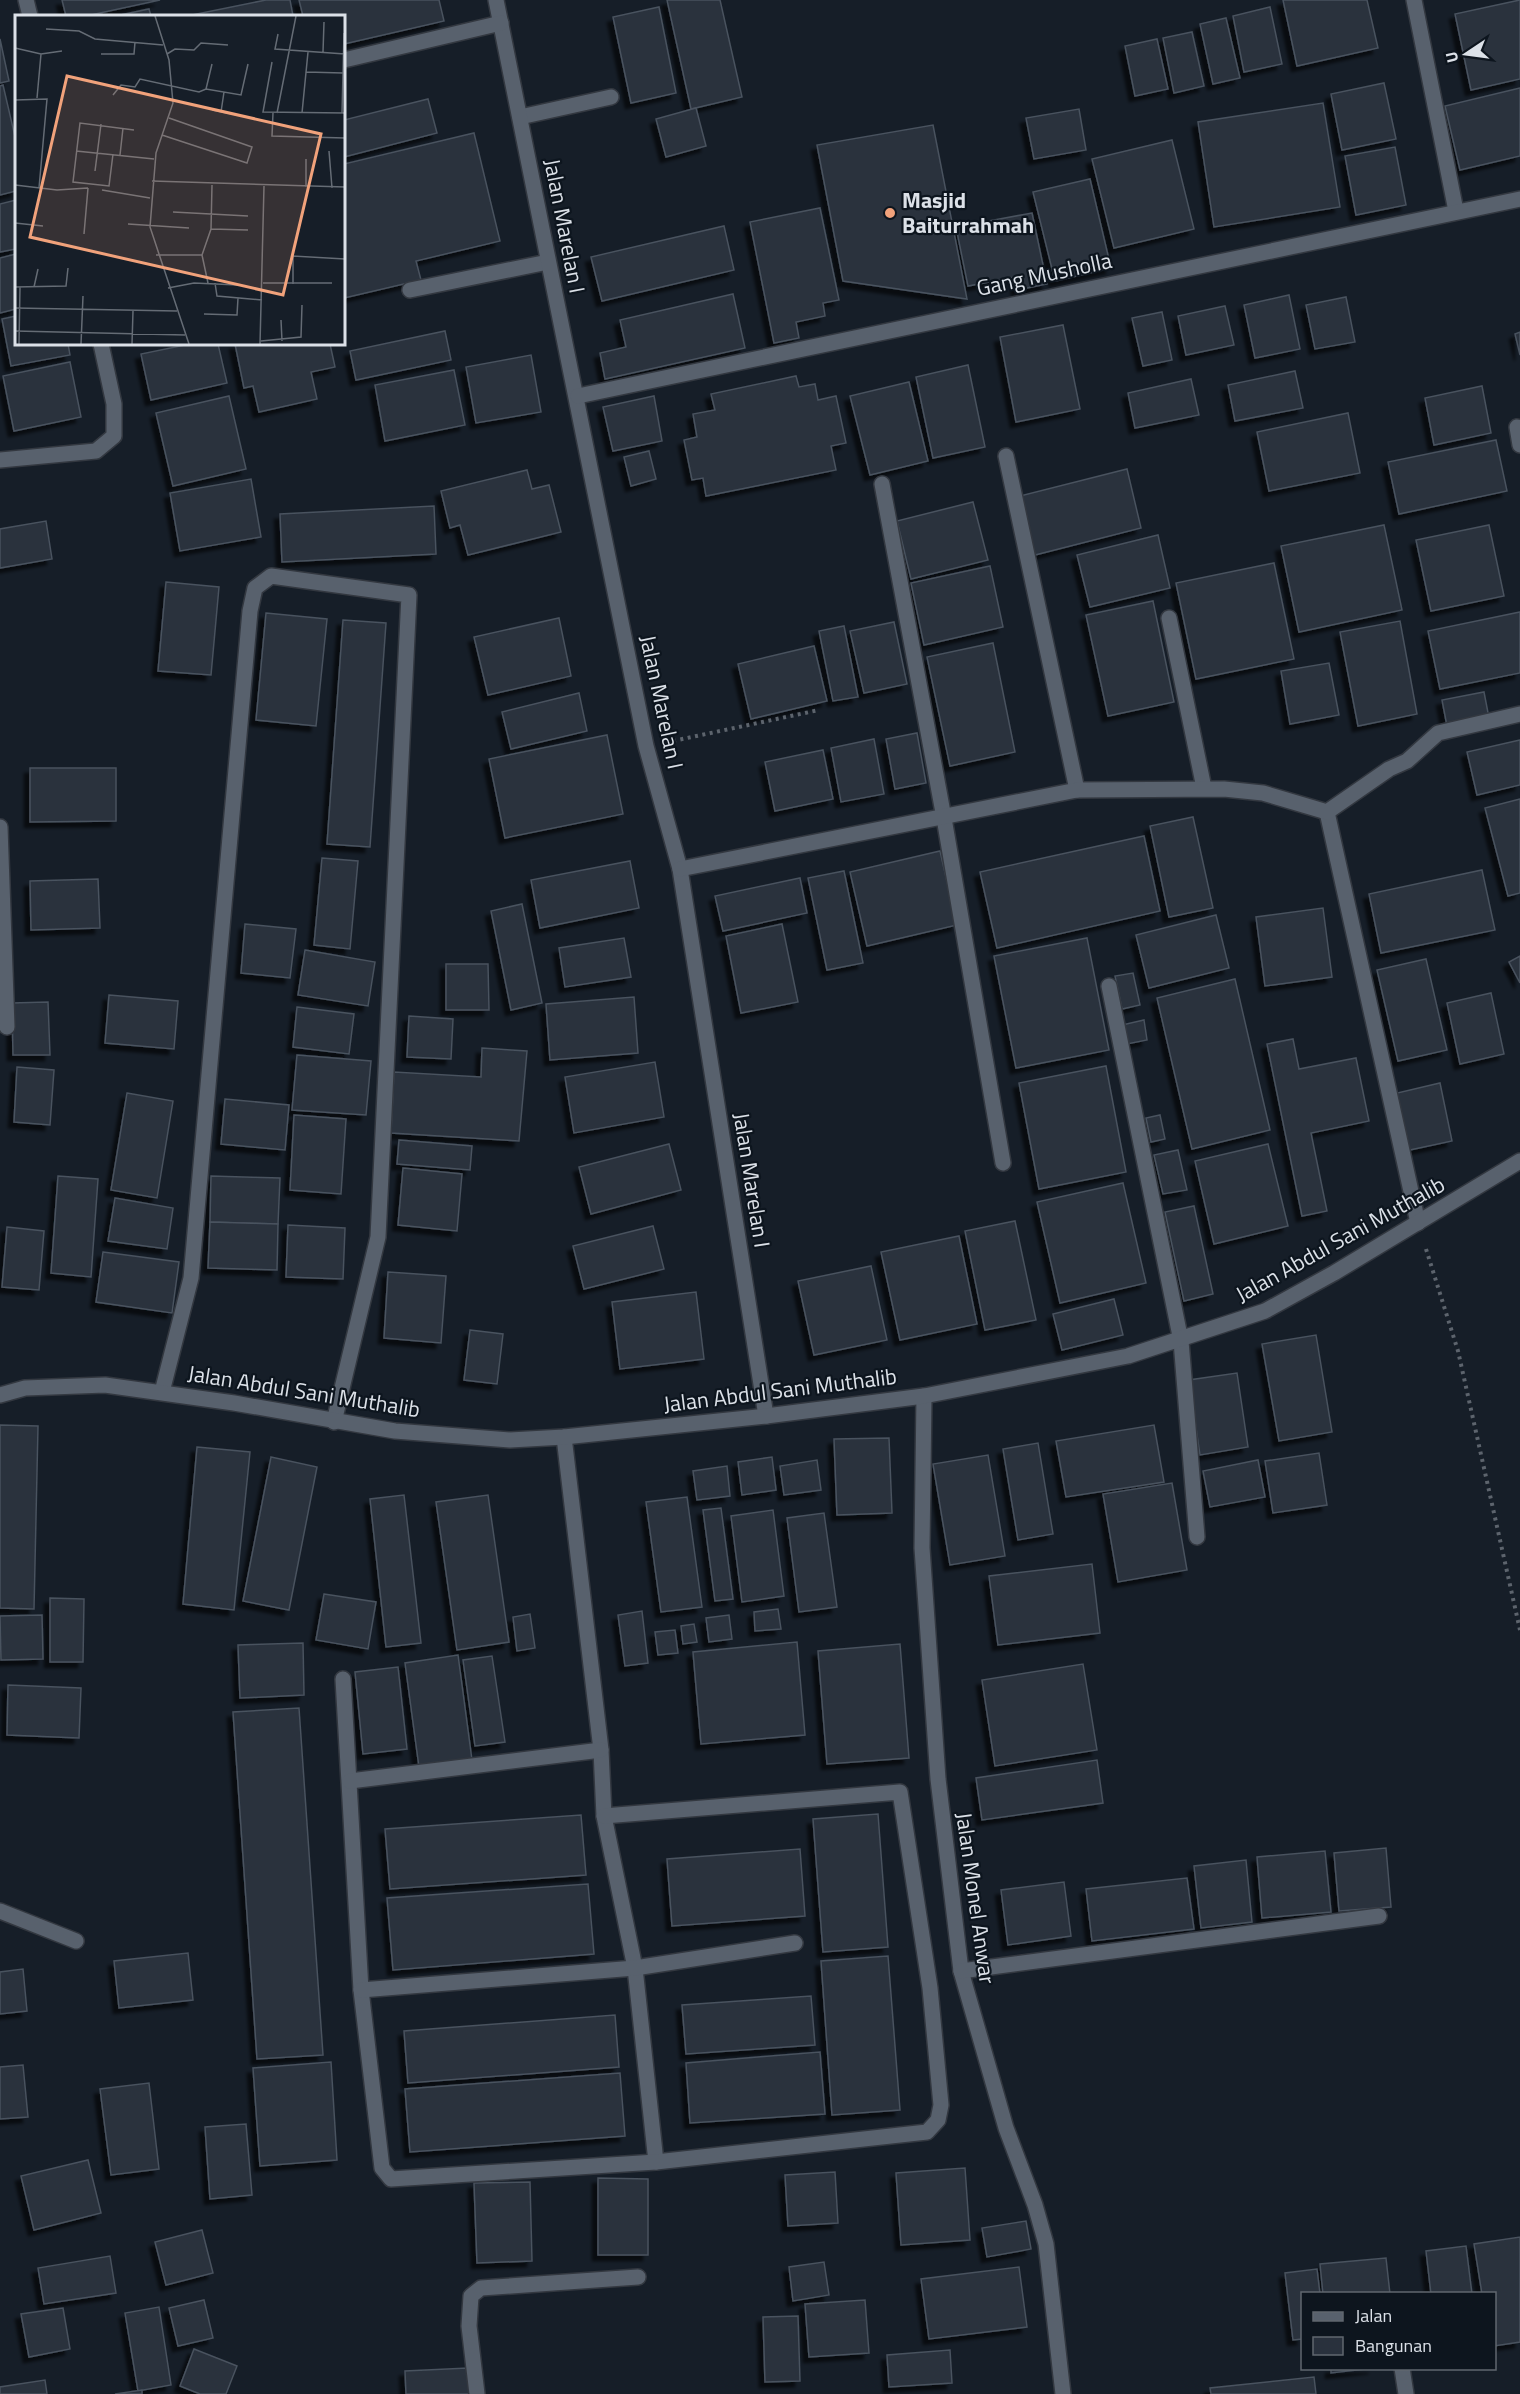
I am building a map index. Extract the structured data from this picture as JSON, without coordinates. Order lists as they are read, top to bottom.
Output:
{
  "streets": {
    "street": [
      "Jalan Marelan I",
      "Gang Musholla",
      "Jalan Abdul Sani Muthalib",
      "Jalan Monel Anwar"
    ]
  },
  "crossings": [
    ["Jalan Marelan I", "Gang Musholla"],
    ["Jalan Marelan I", "Jalan Abdul Sani Muthalib"],
    ["Jalan Abdul Sani Muthalib", "Jalan Monel Anwar"]
  ],
  "places": ["Masjid Baiturrahmah"],
  "legend": ["Jalan", "Bangunan"],
  "north": "left"
}
